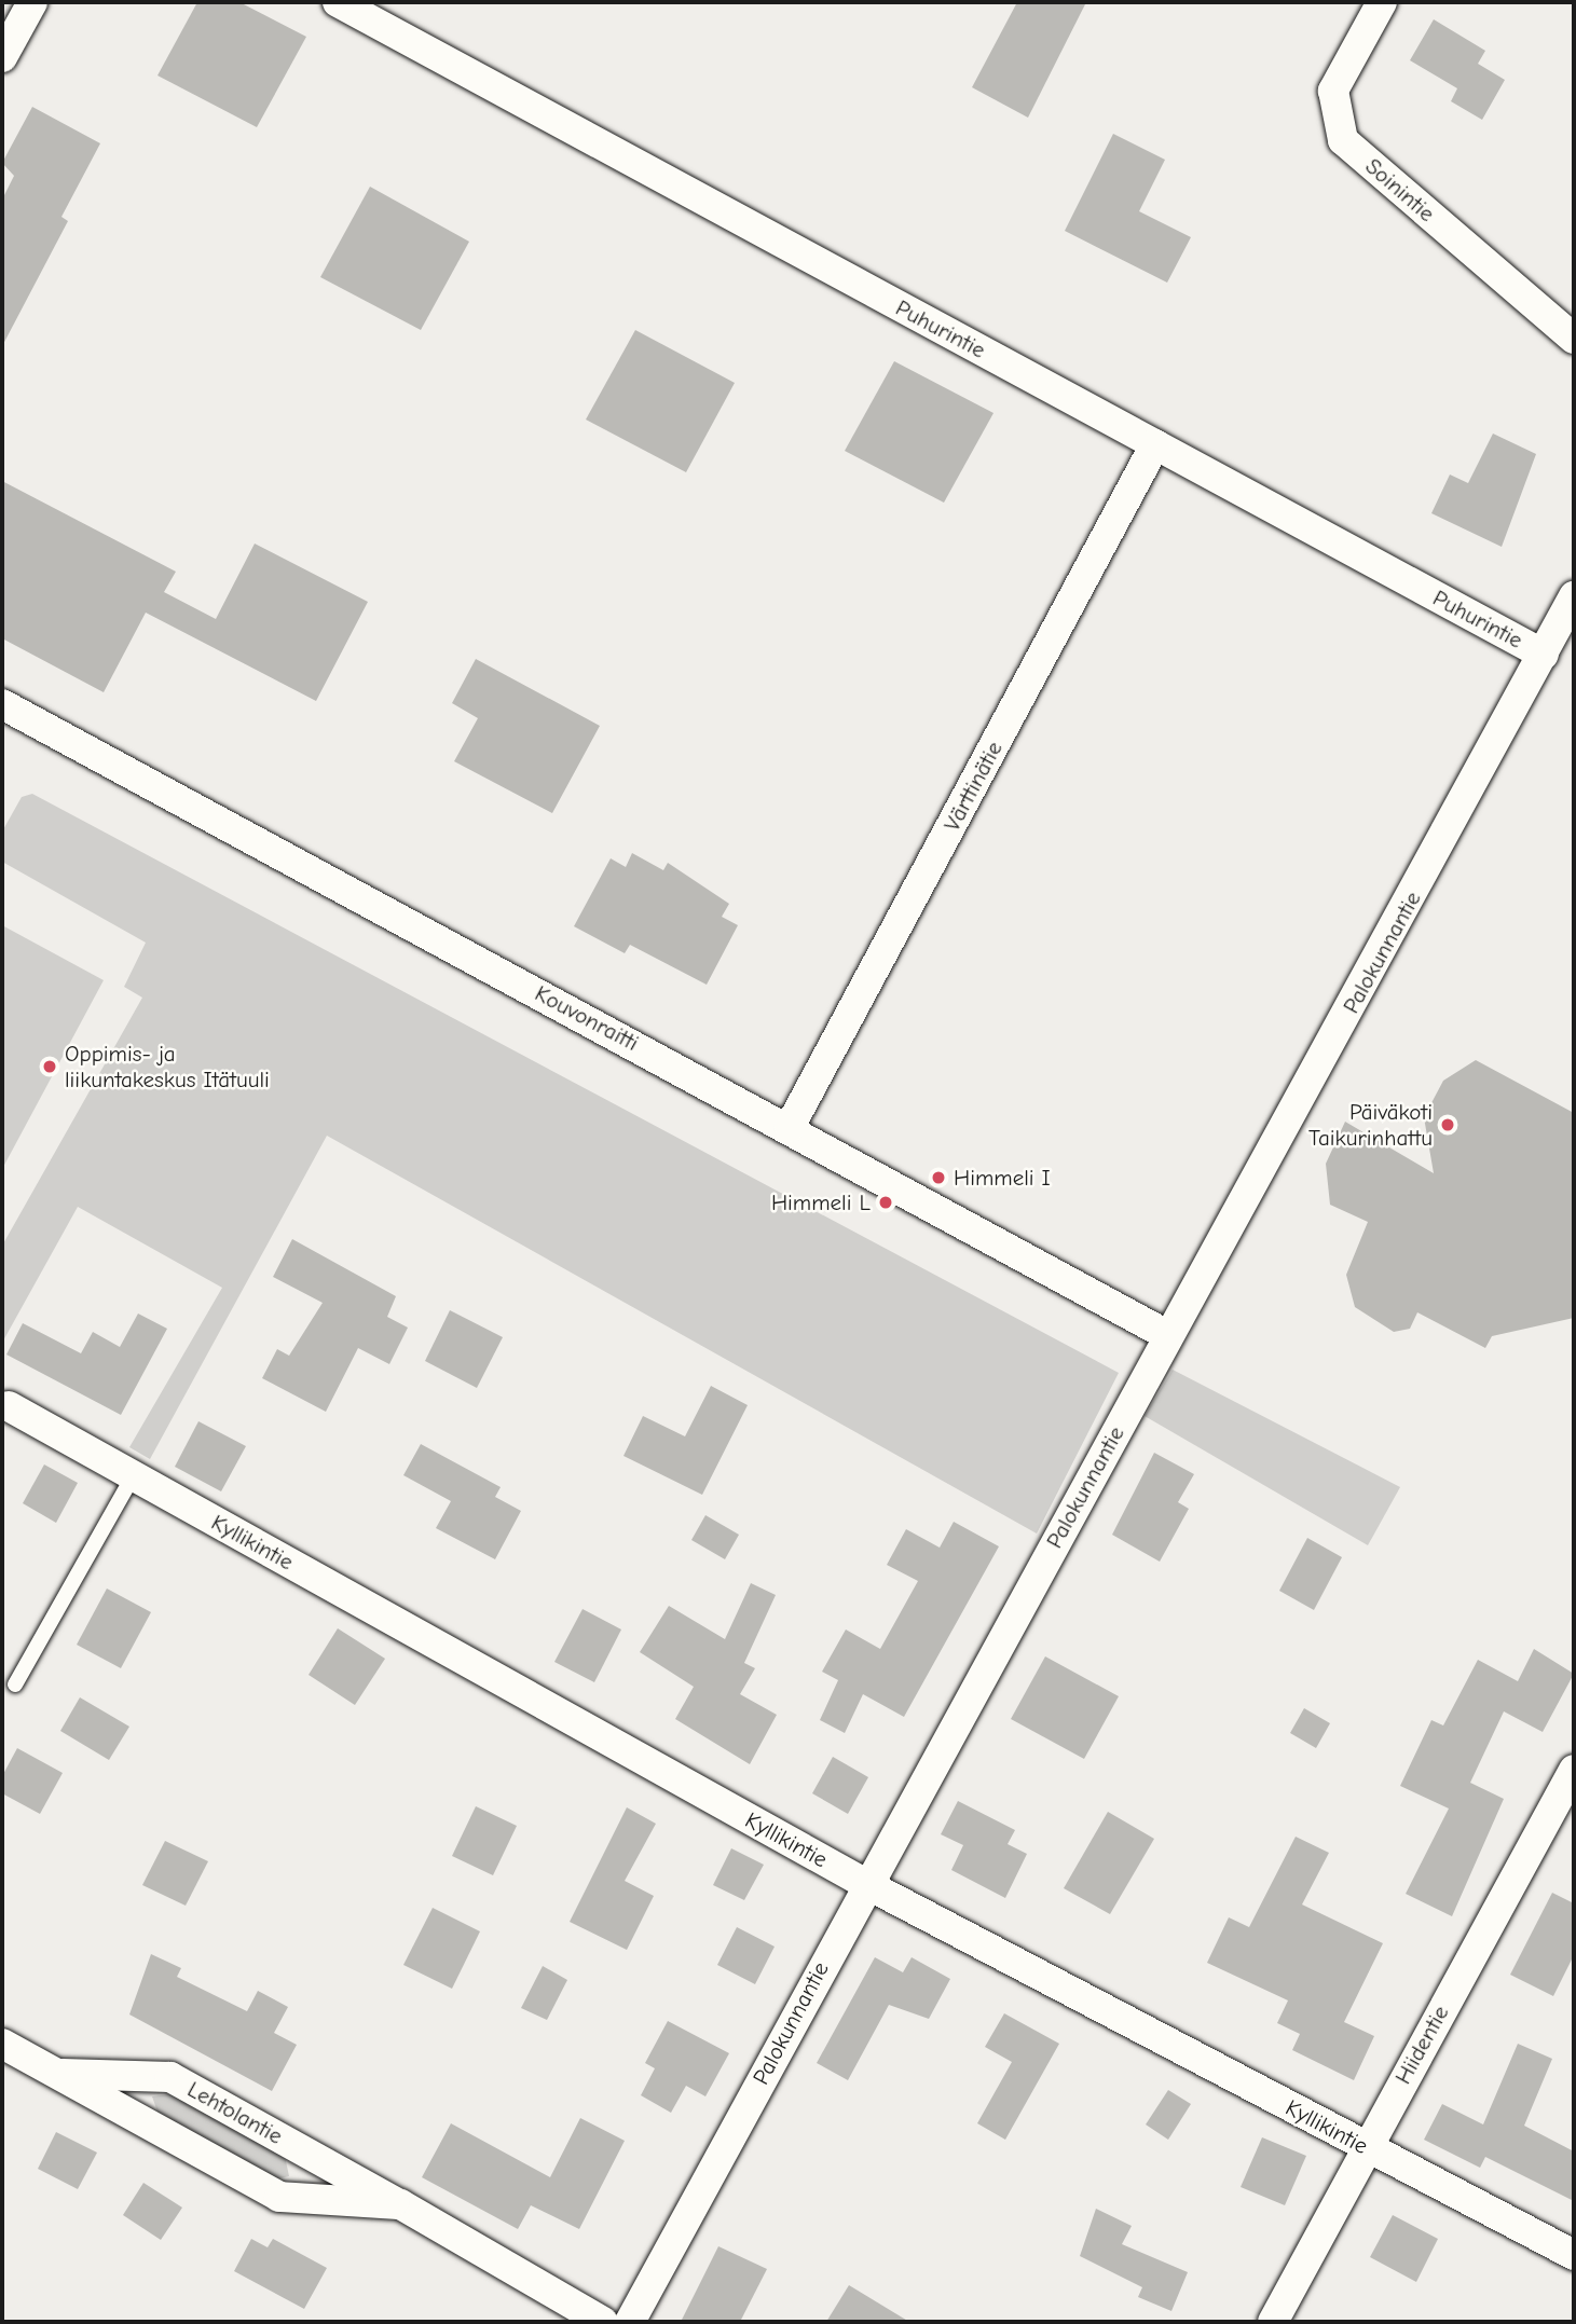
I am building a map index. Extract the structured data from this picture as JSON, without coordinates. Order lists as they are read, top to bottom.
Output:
{
  "streets": {
    "street": [
      "Soinintie",
      "Puhurintie",
      "Värttinätie",
      "Palokunnantie",
      "Kouvonraitti",
      "Kyllikintie",
      "Hiidentie",
      "Lehtolantie"
    ]
  },
  "crossings": [
    ["Puhurintie", "Värttinätie"],
    ["Puhurintie", "Palokunnantie"],
    ["Värttinätie", "Kouvonraitti"],
    ["Palokunnantie", "Kouvonraitti"],
    ["Palokunnantie", "Kyllikintie"],
    ["Kyllikintie", "Hiidentie"]
  ],
  "places": [
    "Oppimis- ja liikuntakeskus Itätuuli",
    "Päiväkoti Taikurinhattu",
    "Himmeli I",
    "Himmeli L"
  ]
}
